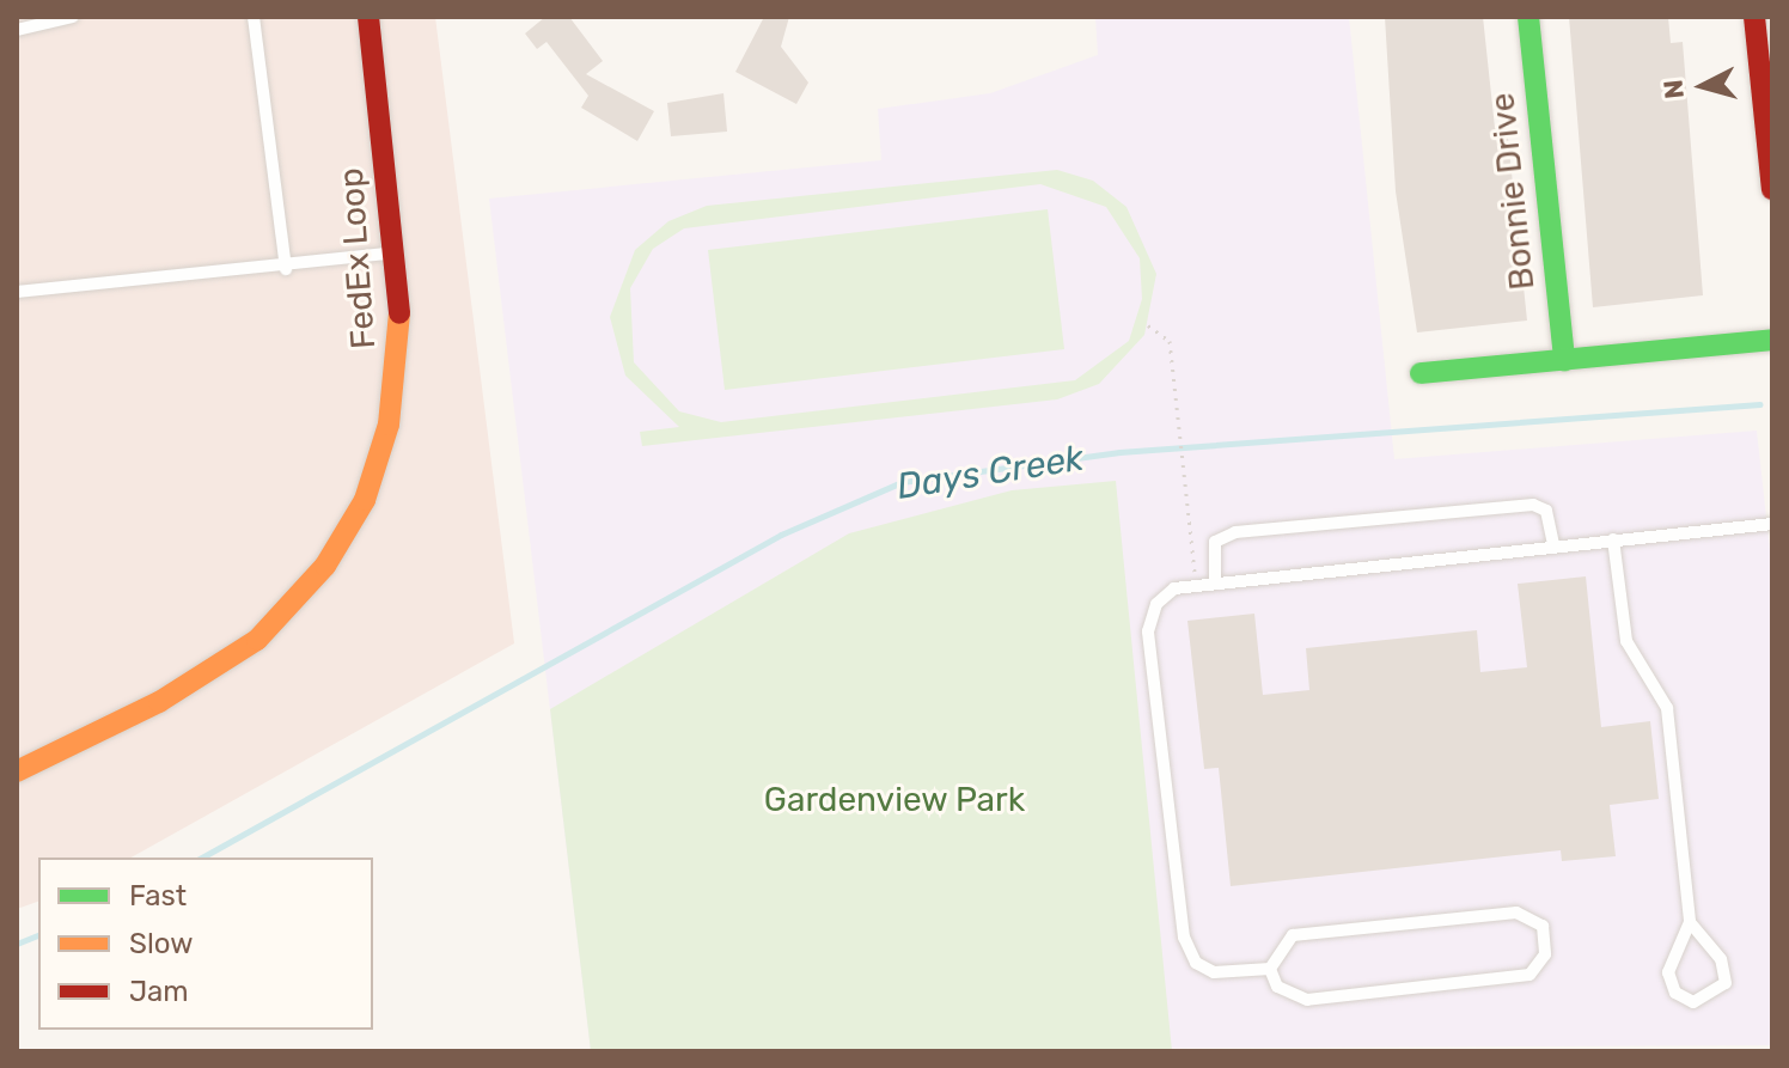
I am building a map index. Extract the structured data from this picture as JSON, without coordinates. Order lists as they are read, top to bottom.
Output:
{
  "streets": {
    "street": ["Bonnie Drive", "FedEx Loop"]
  },
  "water": ["Days Creek"],
  "parks": ["Gardenview Park"],
  "legend": ["Fast", "Slow", "Jam"],
  "north": "left"
}
